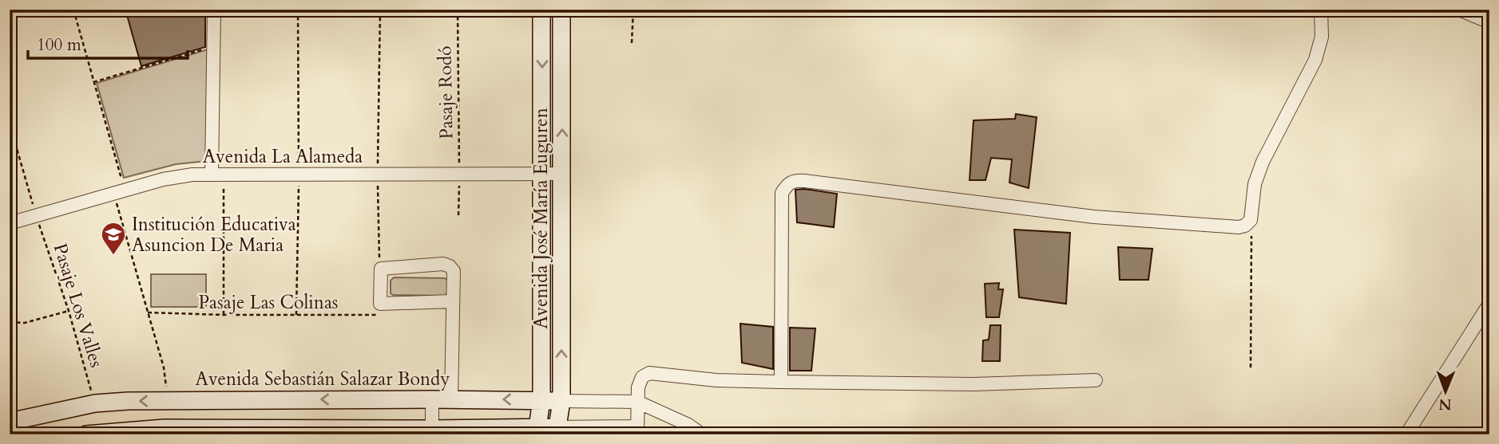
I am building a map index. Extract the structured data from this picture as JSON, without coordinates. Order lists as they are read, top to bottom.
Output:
{
  "streets": {
    "street": ["Avenida La Alameda", "Avenida José María Euguren", "Avenida Sebastián Salazar Bondy"],
    "path": ["Pasaje Rodó", "Pasaje Las Colinas", "Pasaje Los Valles"]
  },
  "crossings": [
    ["Pasaje Rodó", "Avenida La Alameda"],
    ["Avenida La Alameda", "Avenida José María Euguren"],
    ["Avenida La Alameda", "Pasaje Los Valles"],
    ["Avenida José María Euguren", "Avenida Sebastián Salazar Bondy"],
    ["Pasaje Los Valles", "Avenida Sebastián Salazar Bondy"]
  ],
  "places": {
    "school or university": ["Institución Educativa Asuncion De Maria"]
  },
  "scale_bar": "100 m",
  "north": "bottom"
}
